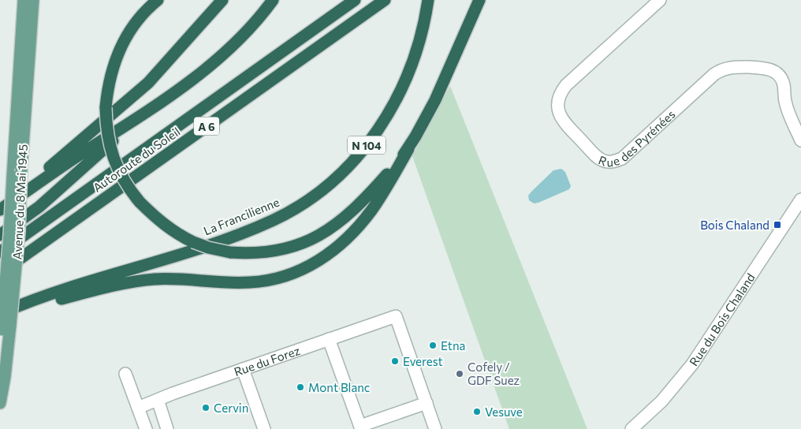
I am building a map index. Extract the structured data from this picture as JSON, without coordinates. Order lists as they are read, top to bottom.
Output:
{
  "streets": {
    "highway": [
      "A 6",
      "N 104",
      "Autoroute du Soleil",
      "La Francilienne"
    ],
    "main road": ["Avenue du 8 Mai 1945"],
    "street": ["Rue des Pyrénées", "Rue du Bois Chaland", "Rue du Forez"]
  },
  "places": {
    "transit": ["Bois Chaland"],
    "other": [
      "Etna",
      "Everest",
      "Cofely / GDF Suez",
      "Mont Blanc",
      "Cervin",
      "Vesuve"
    ]
  }
}
